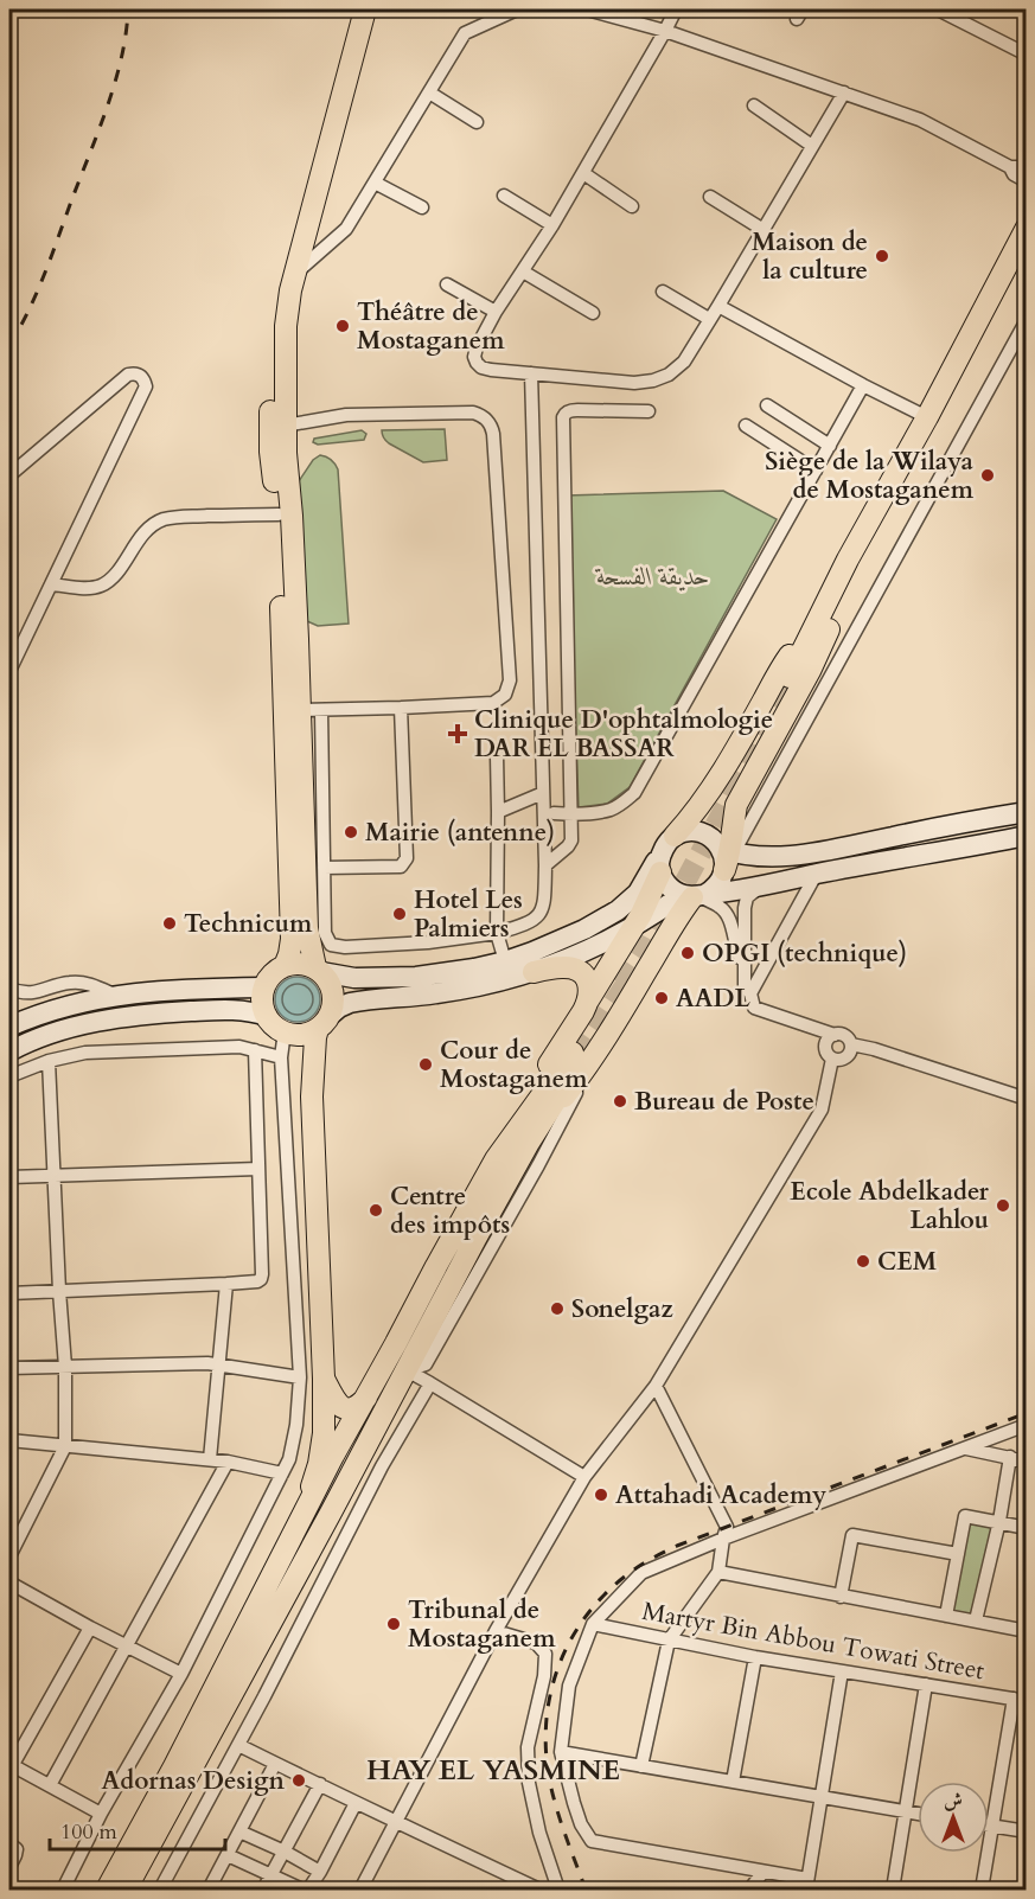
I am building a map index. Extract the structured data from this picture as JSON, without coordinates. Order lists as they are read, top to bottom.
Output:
{
  "streets": {
    "street": ["Martyr Bin Abbou Towati Street"]
  },
  "districts": ["HAY EL YASMINE"],
  "parks": ["حديقة الفسحة"],
  "places": {
    "other": [
      "Maison de la culture",
      "Théâtre de Mostaganem",
      "Siège de la Wilaya de Mostaganem",
      "Mairie (antenne)",
      "Hotel Les Palmiers",
      "Technicum",
      "OPGI (technique)",
      "AADL",
      "Cour de Mostaganem",
      "Bureau de Poste",
      "Ecole Abdelkader Lahlou",
      "Centre des impôts",
      "CEM",
      "Sonelgaz",
      "Attahadi Academy",
      "Tribunal de Mostaganem",
      "Adornas Design"
    ],
    "health": ["Clinique D'ophtalmologie DAR EL BASSAR"]
  },
  "scale_bar": "100 m",
  "north": "top"
}
